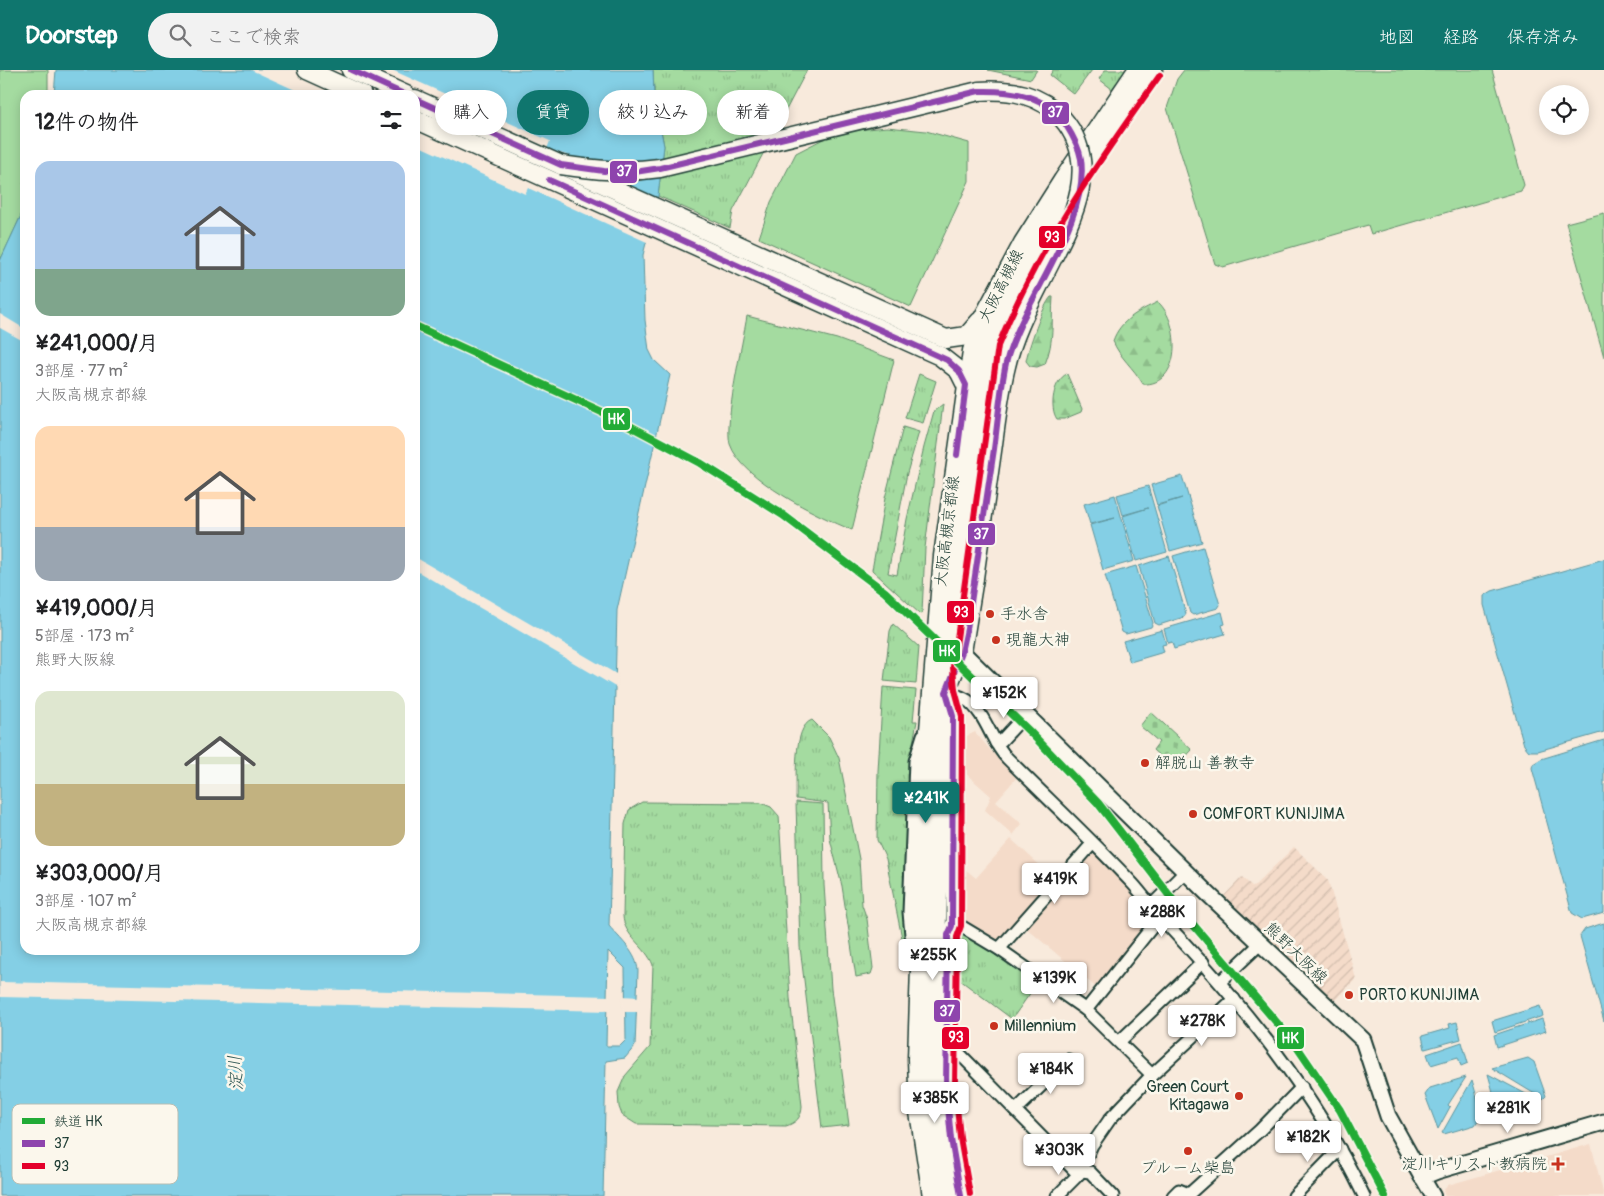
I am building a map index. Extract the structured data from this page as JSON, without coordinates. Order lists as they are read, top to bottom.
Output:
{
  "streets": {
    "main road": ["大阪高槻線", "大阪高槻京都線", "熊野大阪線"]
  },
  "crossings": [
    ["大阪高槻線", "大阪高槻京都線"],
    ["大阪高槻京都線", "熊野大阪線"]
  ],
  "water": ["淀川"],
  "places": {
    "other": [
      "手水舎",
      "現龍大神",
      "解脱山 善教寺",
      "COMFORT KUNIJIMA",
      "PORTO KUNIJIMA",
      "Millennium",
      "Green Court Kitagawa",
      "プルーム柴島"
    ],
    "health": ["淀川キリスト教病院"]
  },
  "lines": ["transit line 37", "transit line 93", "rail line HK"],
  "legend": ["鉄道 HK", "37", "93"],
  "page": {
    "header": "Doorstep",
    "search": "ここで検索",
    "nav": ["地図", "経路", "保存済み"],
    "chip": [
      "購入",
      "賃貸",
      "絞り込み",
      "新着"
    ],
    "heading": "12件の物件",
    "list": [
      {
        "name": "¥241,000/月",
        "note": "3部屋 · 77 m² · 大阪高槻京都線"
      },
      {
        "name": "¥419,000/月",
        "note": "5部屋 · 173 m² · 熊野大阪線"
      },
      {
        "name": "¥303,000/月",
        "note": "3部屋 · 107 m² · 大阪高槻京都線"
      }
    ],
    "price": [
      "¥152K",
      "¥241K",
      "¥419K",
      "¥288K",
      "¥255K",
      "¥139K",
      "¥278K",
      "¥184K",
      "¥385K",
      "¥281K",
      "¥182K",
      "¥303K"
    ]
  }
}
